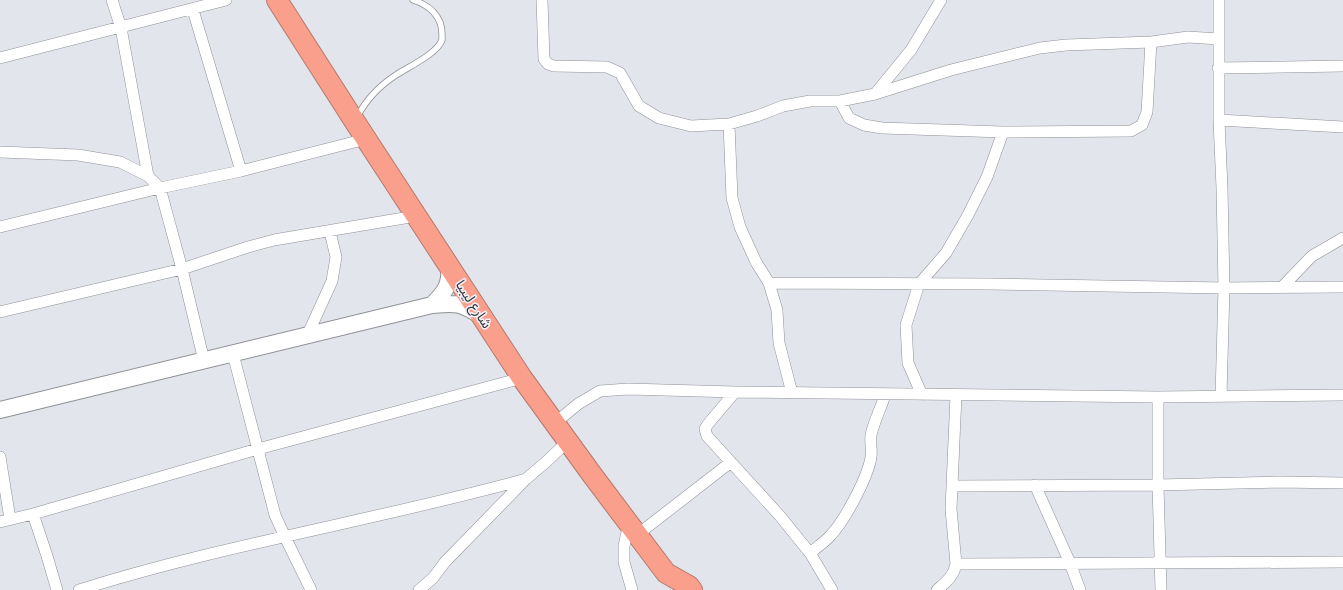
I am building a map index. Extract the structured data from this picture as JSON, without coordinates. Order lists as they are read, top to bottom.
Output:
{
  "streets": {
    "highway": ["شارع ليبيا"]
  }
}
